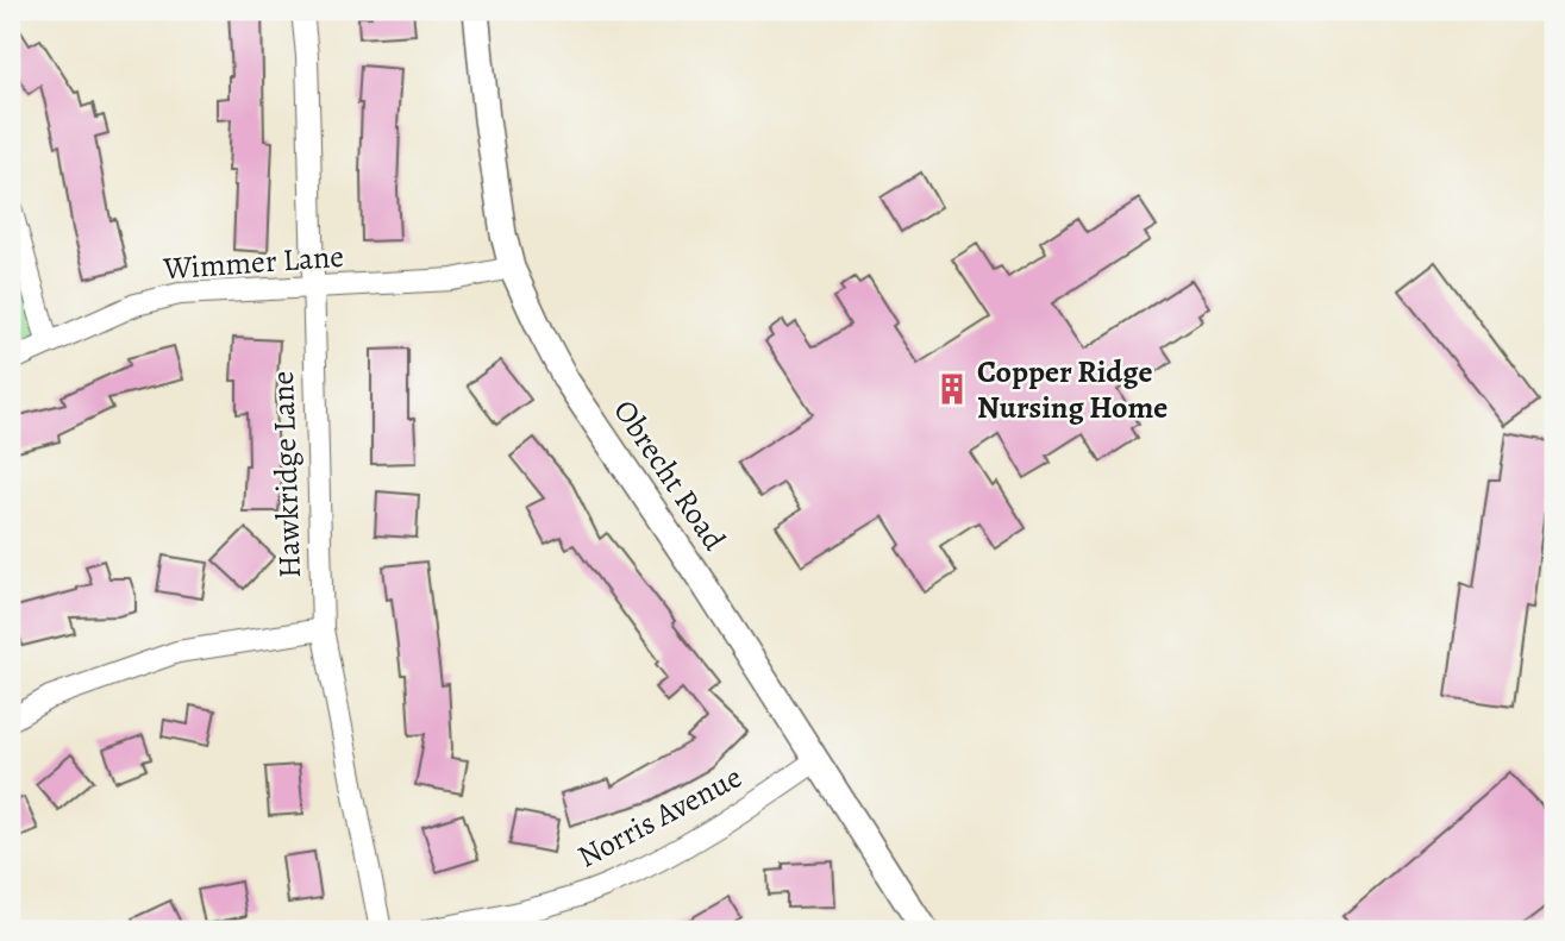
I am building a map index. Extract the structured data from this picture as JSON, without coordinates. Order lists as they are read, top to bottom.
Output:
{
  "streets": {
    "street": [
      "Wimmer Lane",
      "Hawkridge Lane",
      "Obrecht Road",
      "Norris Avenue"
    ]
  },
  "crossings": [
    ["Wimmer Lane", "Hawkridge Lane"],
    ["Wimmer Lane", "Obrecht Road"],
    ["Obrecht Road", "Norris Avenue"]
  ],
  "places": {
    "building": ["Copper Ridge Nursing Home"]
  }
}
